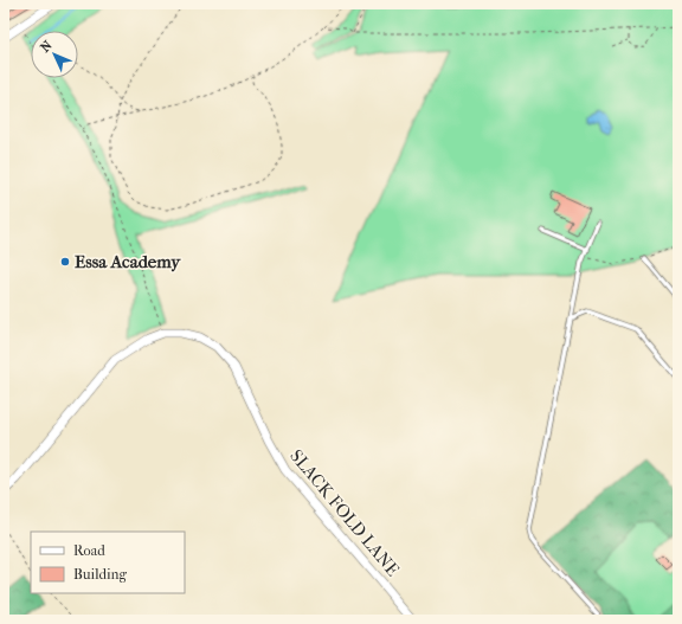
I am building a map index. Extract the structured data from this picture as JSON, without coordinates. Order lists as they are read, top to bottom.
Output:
{
  "streets": {
    "street": ["SLACK FOLD LANE"]
  },
  "places": ["Essa Academy"],
  "legend": ["Road", "Building"],
  "north": "top left"
}
